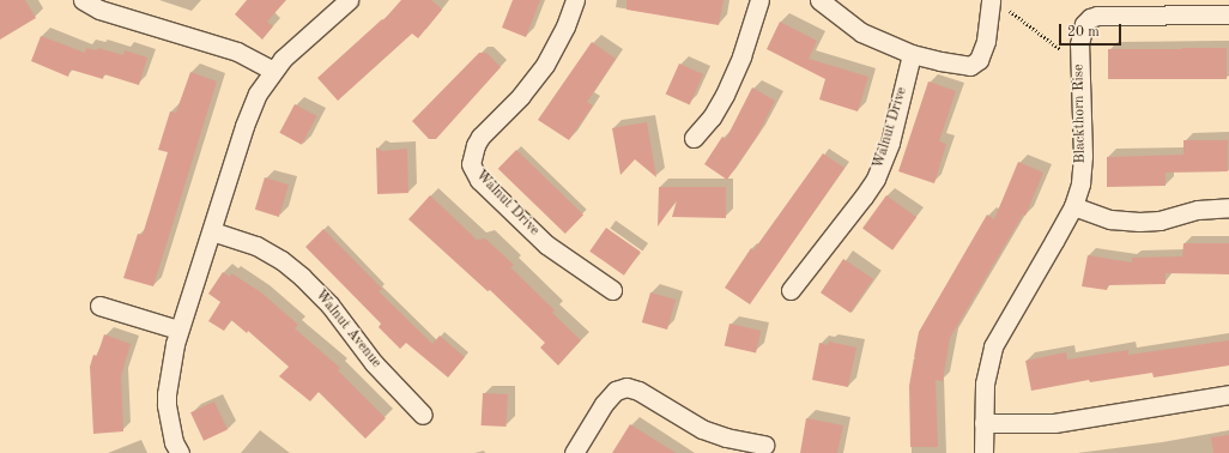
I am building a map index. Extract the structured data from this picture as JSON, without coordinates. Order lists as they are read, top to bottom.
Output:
{
  "streets": {
    "street": ["Blackthorn Rise", "Walnut Drive", "Walnut Avenue"]
  },
  "scale_bar": "20 m"
}
